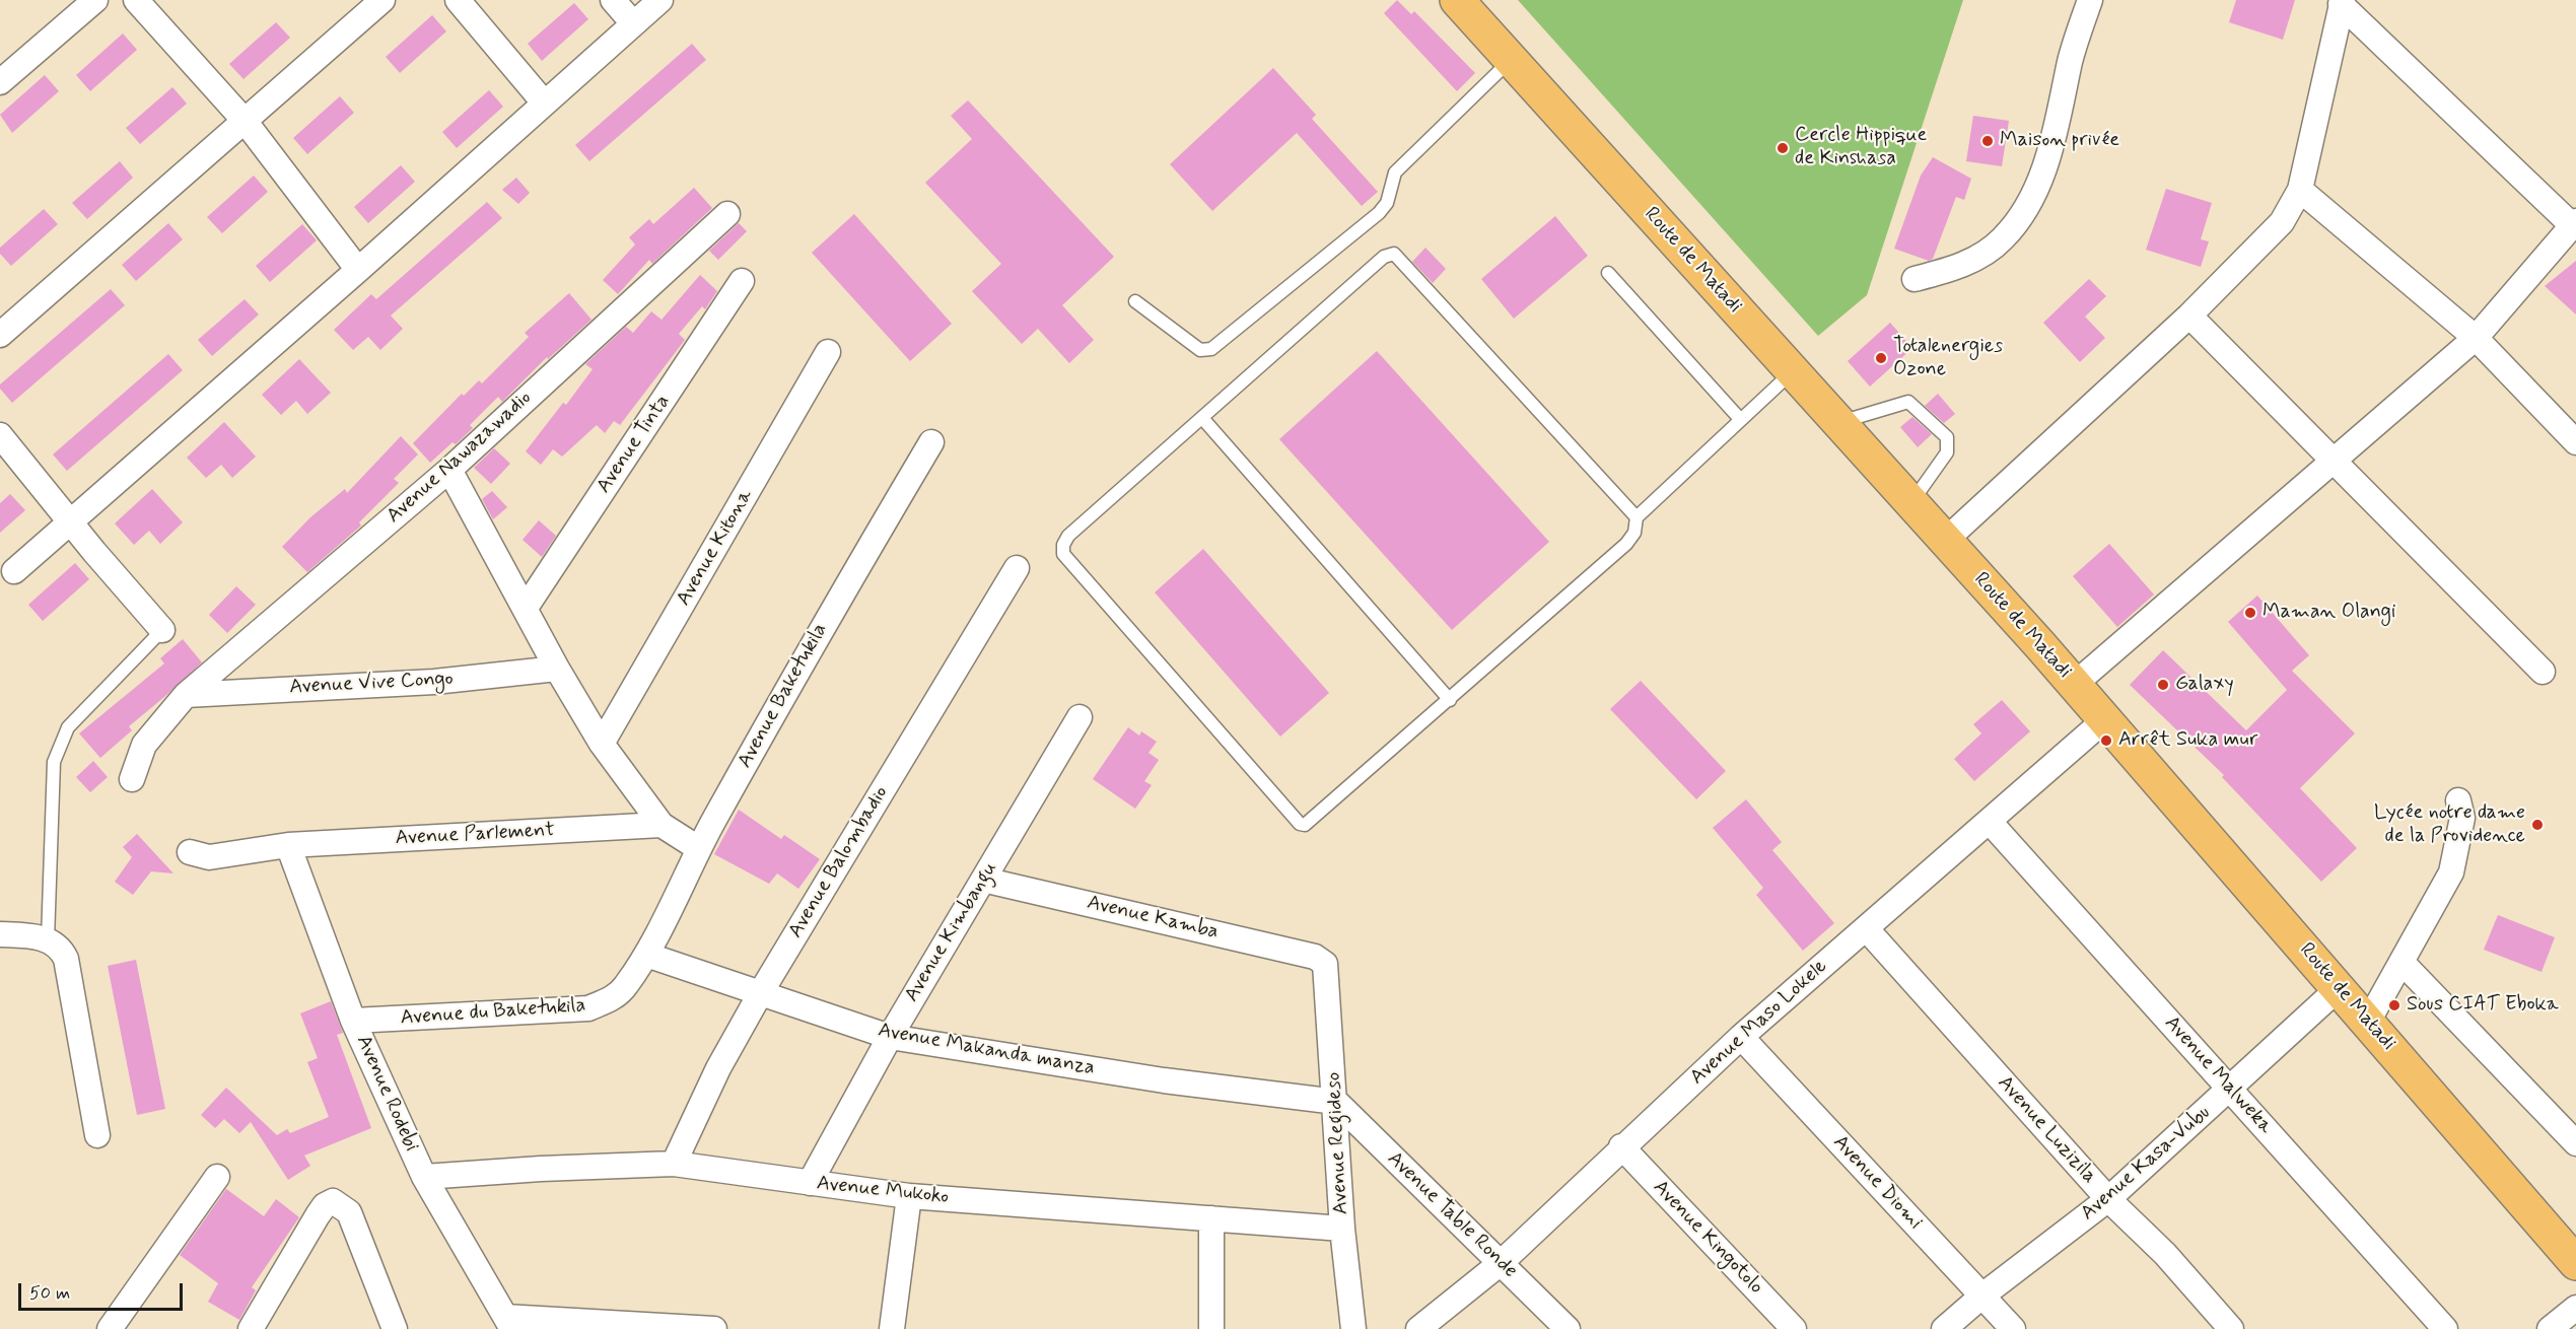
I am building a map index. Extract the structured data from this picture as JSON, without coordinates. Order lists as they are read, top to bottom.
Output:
{
  "streets": {
    "main road": ["Route de Matadi"],
    "street": [
      "Avenue Tinta",
      "Avenue Nawazawadio",
      "Avenue Kitona",
      "Avenue Vive Congo",
      "Avenue Baketukila",
      "Avenue Parlement",
      "Avenue Balombadio",
      "Avenue Kamba",
      "Avenue Kimbangu",
      "Avenue du Baketukila",
      "Avenue Maso Lokele",
      "Avenue Makanda manza",
      "Avenue Malweka",
      "Avenue Rodebi",
      "Avenue Luzizila",
      "Avenue Regideso",
      "Avenue Kasa-Vubu",
      "Avenue Diomi",
      "Avenue Mukoko",
      "Avenue Table Ronde",
      "Avenue Kingotolo"
    ]
  },
  "crossings": [
    ["Route de Matadi", "Avenue Maso Lokele"],
    ["Route de Matadi", "Avenue Kasa-Vubu"],
    ["Avenue Nawazawadio", "Avenue Vive Congo"],
    ["Avenue Baketukila", "Avenue du Baketukila"],
    ["Avenue Baketukila", "Avenue Makanda manza"],
    ["Avenue Parlement", "Avenue Rodebi"],
    ["Avenue Balombadio", "Avenue Makanda manza"],
    ["Avenue Balombadio", "Avenue Mukoko"],
    ["Avenue Kamba", "Avenue Kimbangu"],
    ["Avenue Kamba", "Avenue Regideso"],
    ["Avenue Kimbangu", "Avenue Makanda manza"],
    ["Avenue Kimbangu", "Avenue Mukoko"],
    ["Avenue du Baketukila", "Avenue Makanda manza"],
    ["Avenue du Baketukila", "Avenue Rodebi"],
    ["Avenue Maso Lokele", "Avenue Malweka"],
    ["Avenue Maso Lokele", "Avenue Luzizila"],
    ["Avenue Maso Lokele", "Avenue Diomi"],
    ["Avenue Maso Lokele", "Avenue Table Ronde"],
    ["Avenue Maso Lokele", "Avenue Kingotolo"],
    ["Avenue Makanda manza", "Avenue Regideso"],
    ["Avenue Makanda manza", "Avenue Table Ronde"],
    ["Avenue Malweka", "Avenue Kasa-Vubu"],
    ["Avenue Rodebi", "Avenue Mukoko"],
    ["Avenue Luzizila", "Avenue Kasa-Vubu"],
    ["Avenue Regideso", "Avenue Mukoko"],
    ["Avenue Regideso", "Avenue Table Ronde"],
    ["Avenue Kasa-Vubu", "Avenue Diomi"]
  ],
  "places": [
    "Maison privée",
    "Cercle Hippique de Kinshasa",
    "Totalenergies Ozone",
    "Maman Olangi",
    "Galaxy",
    "Arrêt Suka mur",
    "Lycée notre dame de la Providence",
    "Sous CIAT Eboka"
  ],
  "scale_bar": "50 m"
}
